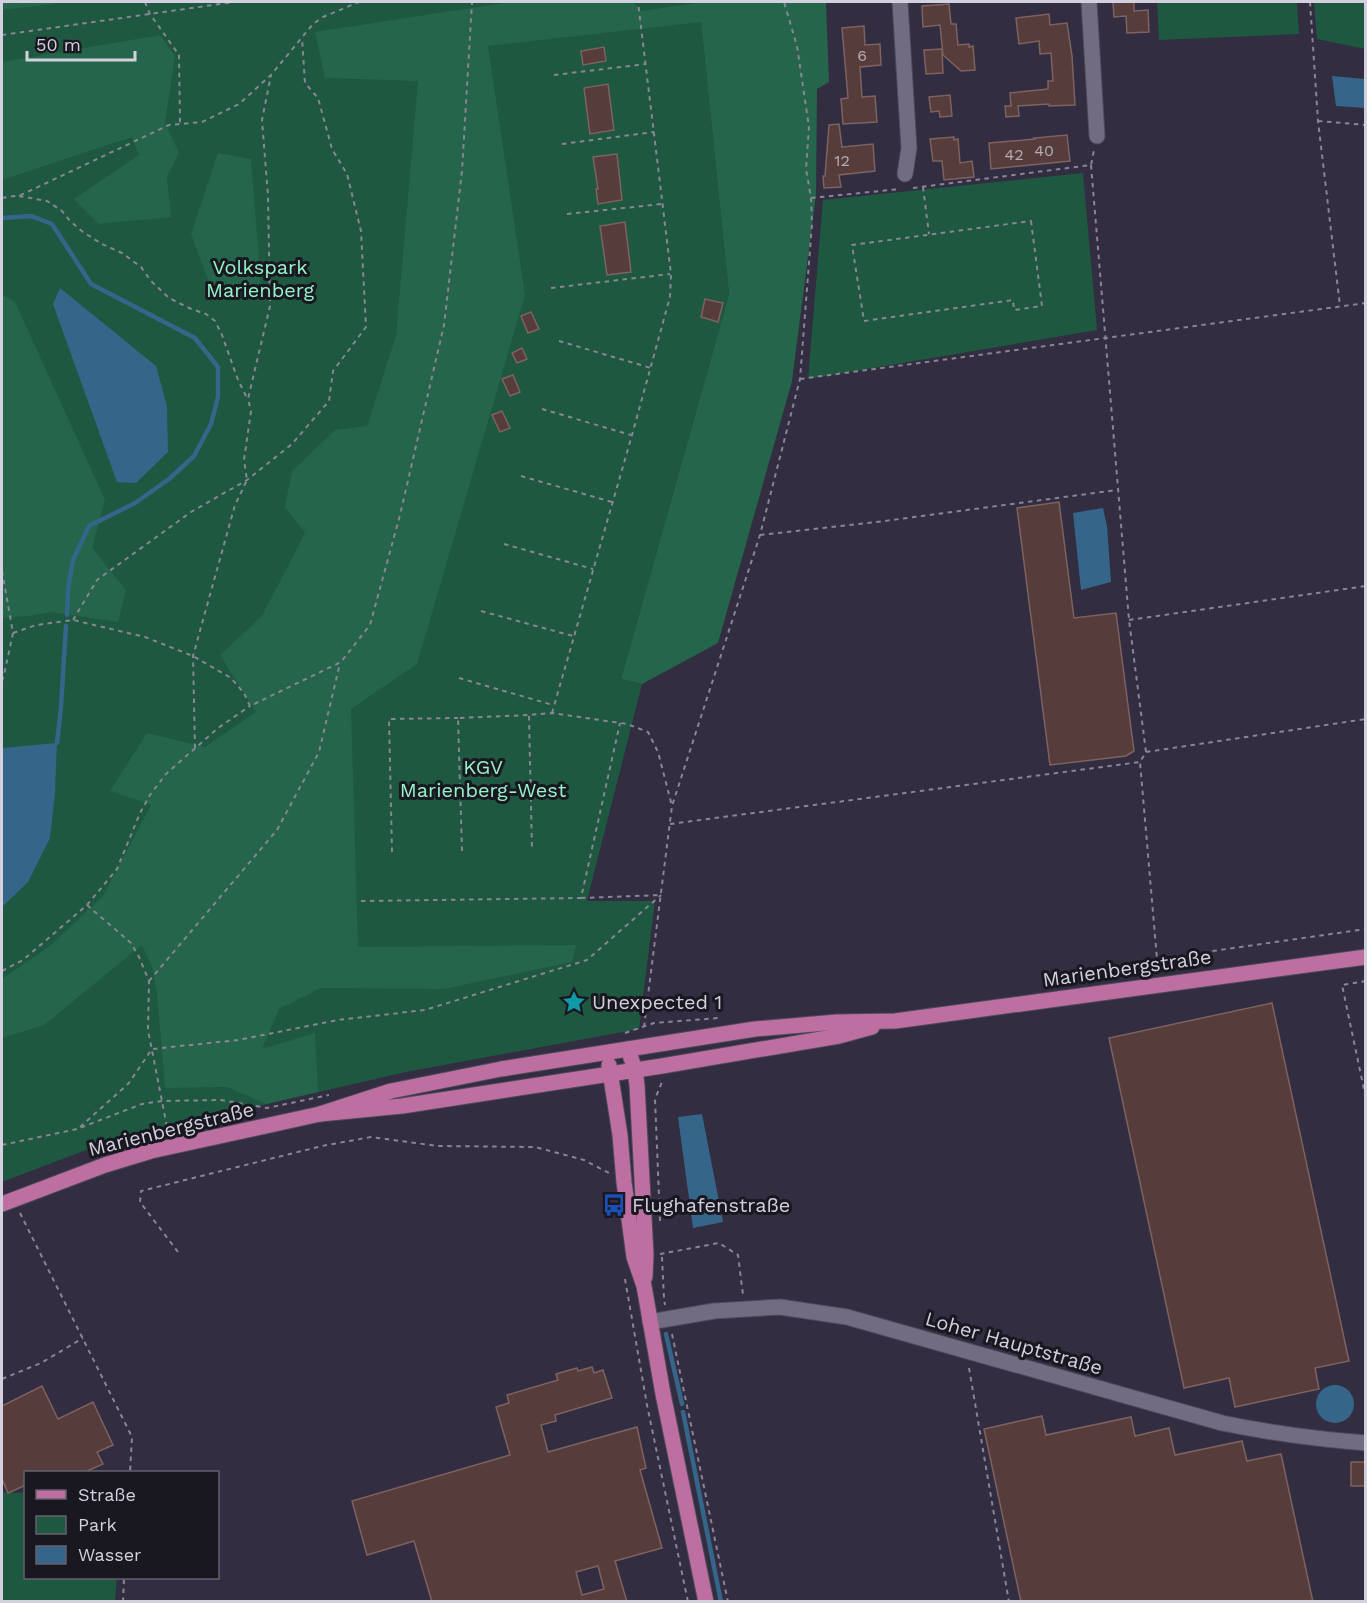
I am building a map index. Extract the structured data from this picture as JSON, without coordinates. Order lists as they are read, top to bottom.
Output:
{
  "streets": {
    "main road": ["Marienbergstraße"],
    "street": ["Loher Hauptstraße"]
  },
  "parks": ["Volkspark Marienberg", "KGV Marienberg-West"],
  "places": {
    "place": ["Unexpected 1"],
    "bus stop": ["Flughafenstraße"]
  },
  "house_numbers": [
    "6",
    "40",
    "42",
    "12"
  ],
  "legend": ["Straße", "Park", "Wasser"],
  "scale_bar": "50 m"
}
